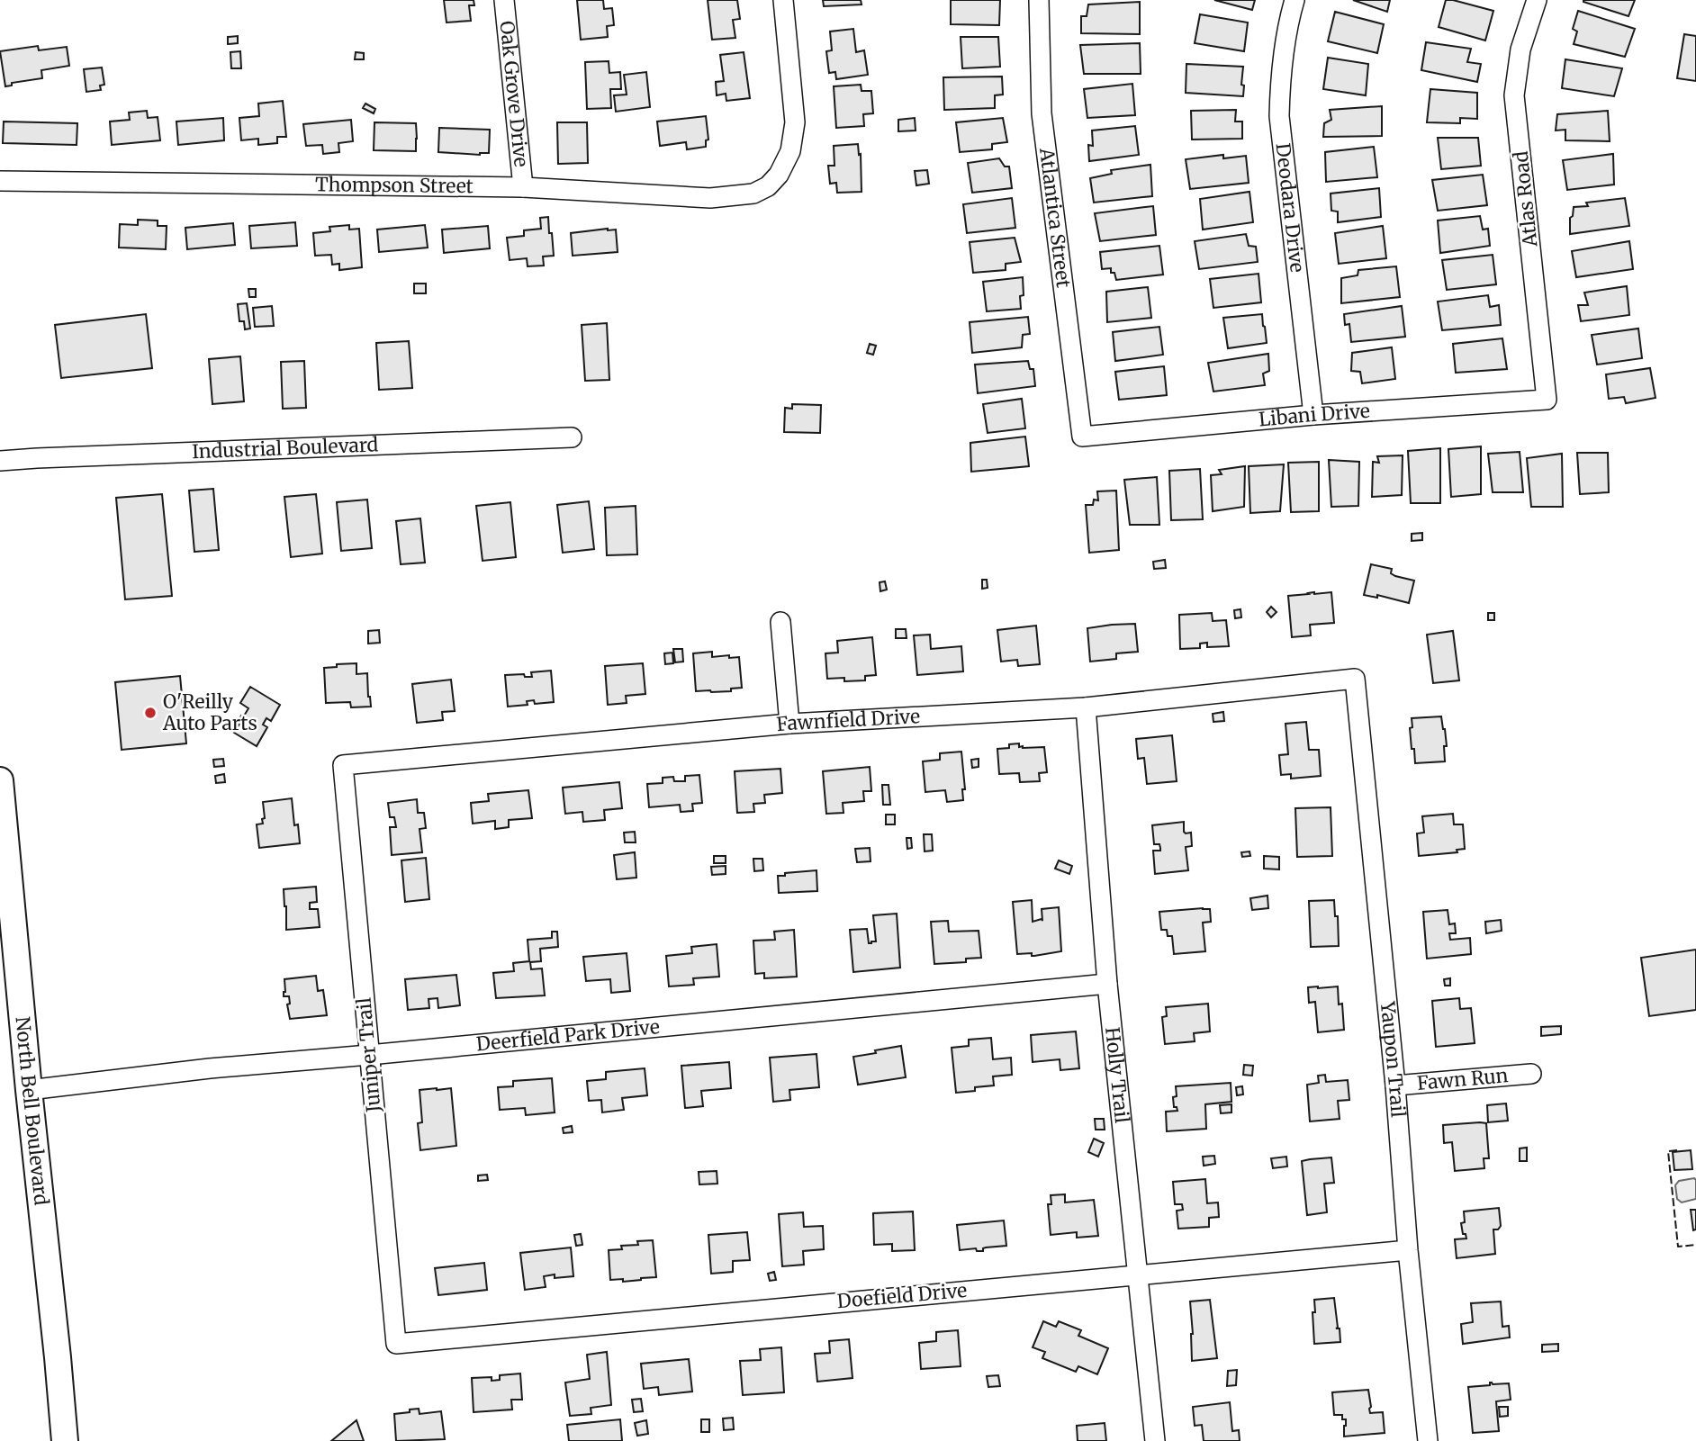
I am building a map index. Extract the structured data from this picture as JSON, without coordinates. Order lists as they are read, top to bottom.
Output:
{
  "streets": {
    "main road": ["North Bell Boulevard"],
    "street": [
      "Oak Grove Drive",
      "Thompson Street",
      "Atlas Road",
      "Deodara Drive",
      "Atlantica Street",
      "Libani Drive",
      "Industrial Boulevard",
      "Fawnfield Drive",
      "Deerfield Park Drive",
      "Juniper Trail",
      "Yaupon Trail",
      "Holly Trail",
      "Fawn Run",
      "Doefield Drive"
    ]
  },
  "crossings": [
    ["Oak Grove Drive", "Thompson Street"],
    ["Atlas Road", "Libani Drive"],
    ["Deodara Drive", "Libani Drive"],
    ["Atlantica Street", "Libani Drive"],
    ["Fawnfield Drive", "Juniper Trail"],
    ["Fawnfield Drive", "Yaupon Trail"],
    ["Fawnfield Drive", "Holly Trail"],
    ["Deerfield Park Drive", "Juniper Trail"],
    ["Deerfield Park Drive", "Holly Trail"],
    ["Deerfield Park Drive", "North Bell Boulevard"],
    ["Juniper Trail", "Doefield Drive"],
    ["Yaupon Trail", "Fawn Run"],
    ["Yaupon Trail", "Doefield Drive"],
    ["Holly Trail", "Doefield Drive"]
  ],
  "places": ["O'Reilly Auto Parts"]
}
